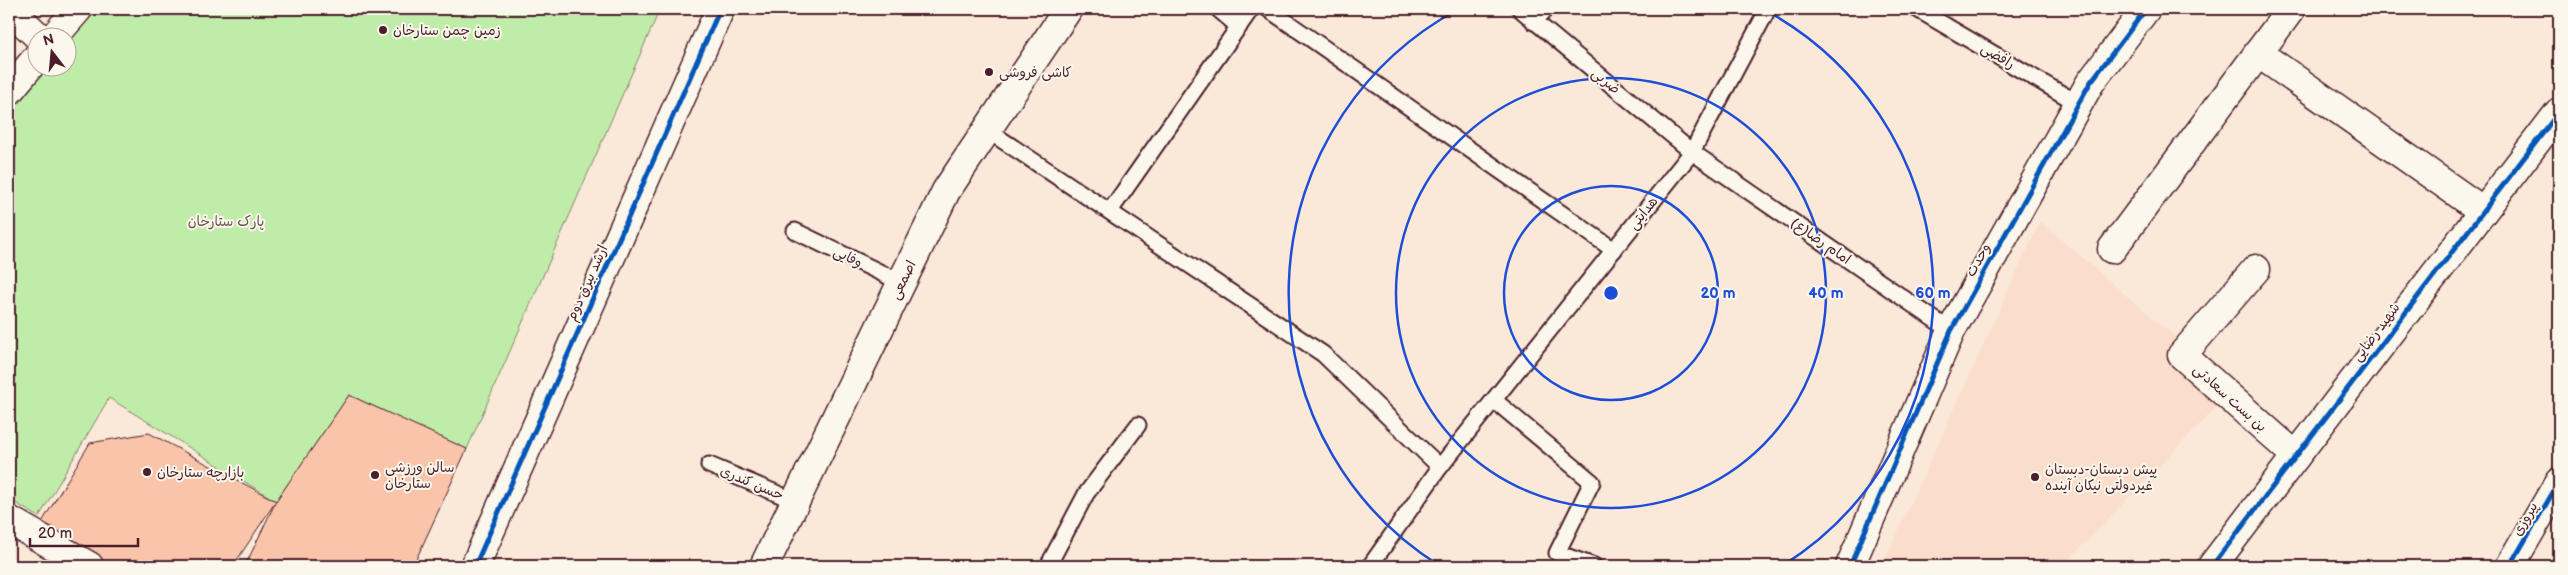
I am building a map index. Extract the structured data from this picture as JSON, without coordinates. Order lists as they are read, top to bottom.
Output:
{
  "streets": {
    "street": [
      "وحدت",
      "اصمعی",
      "ارشد بیرق دوم",
      "شهید رضایی",
      "بن بست سعادتی",
      "پیروزی"
    ],
    "lane": [
      "رافضی",
      "ضربی",
      "هدایتی",
      "امام رضا(ع)",
      "وفایی",
      "حسن کندری"
    ]
  },
  "crossings": [
    ["رافضی", "وحدت"],
    ["ضربی", "هدایتی"],
    ["ضربی", "امام رضا(ع)"],
    ["هدایتی", "امام رضا(ع)"],
    ["امام رضا(ع)", "وحدت"],
    ["وفایی", "اصمعی"],
    ["اصمعی", "حسن کندری"],
    ["شهید رضایی", "بن بست سعادتی"]
  ],
  "parks": ["پارک ستارخان"],
  "places": [
    "زمین چمن ستارخان",
    "کاشی فروشی",
    "بازارچه ستارخان",
    "سالن ورزشی ستارخان",
    "پیش دبستان-دبستان غیردولتی نیکان آینده"
  ],
  "scale_bar": "20 m",
  "north": "top",
  "rings": ["20 m", "40 m", "60 m"]
}
